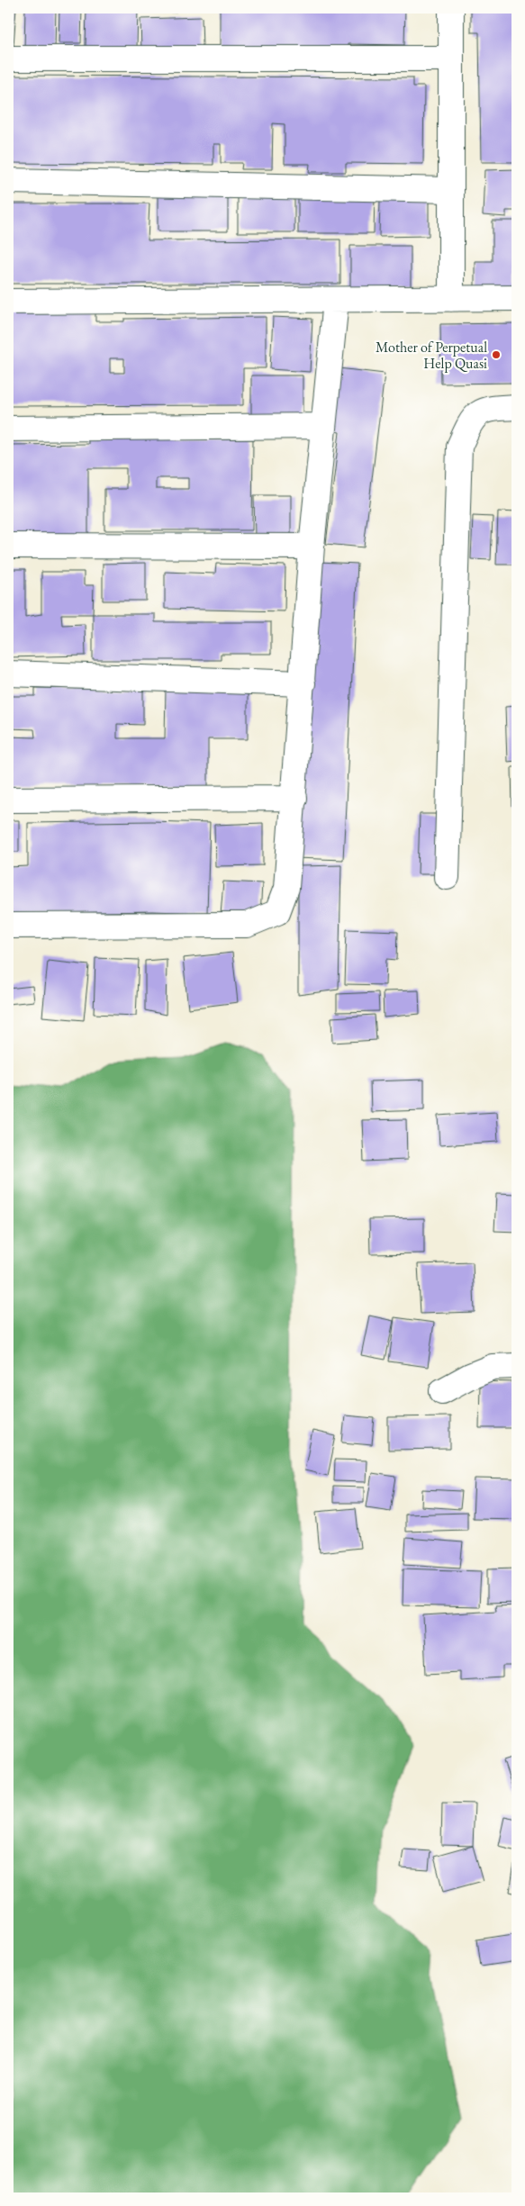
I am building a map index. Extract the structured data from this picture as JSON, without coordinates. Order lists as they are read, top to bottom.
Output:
{
  "places": ["Mother of Perpetual Help Quasi"]
}
